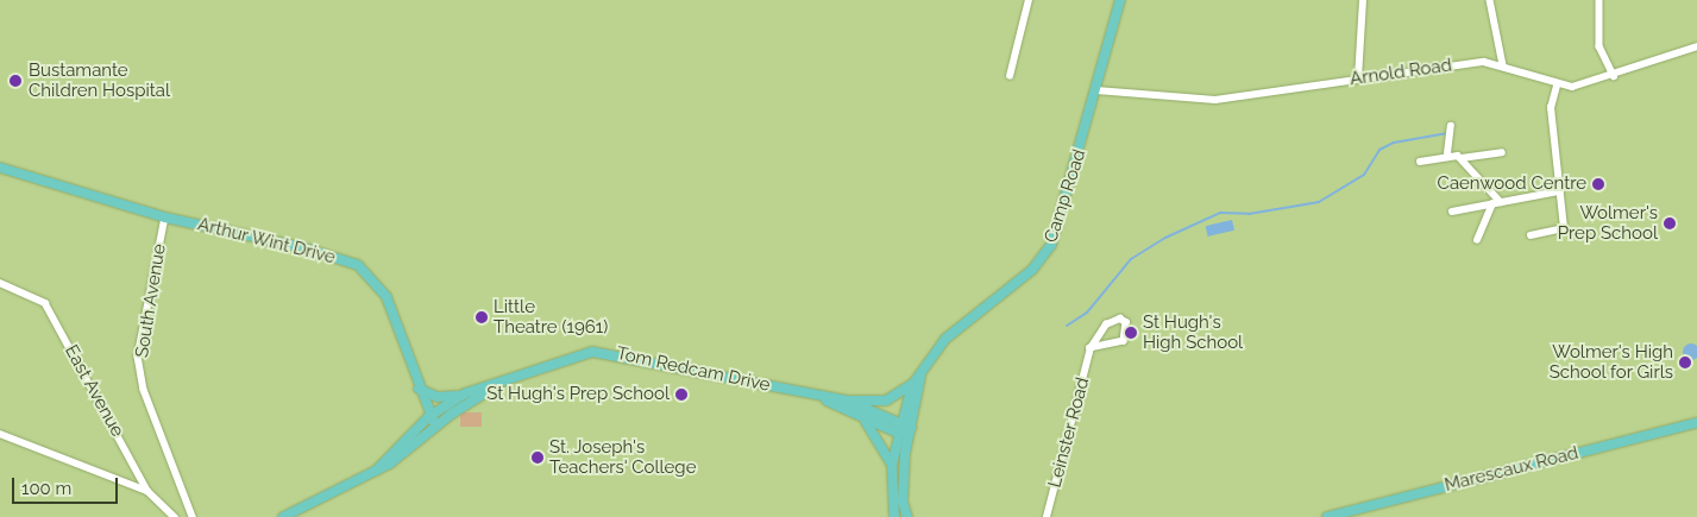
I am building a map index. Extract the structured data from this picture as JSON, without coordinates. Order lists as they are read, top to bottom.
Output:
{
  "streets": {
    "main road": [
      "Camp Road",
      "Arthur Wint Drive",
      "Tom Redcam Drive",
      "Marescaux Road"
    ],
    "street": [
      "Arnold Road",
      "South Avenue",
      "East Avenue",
      "Leinster Road"
    ]
  },
  "crossings": [
    ["Arnold Road", "Camp Road"],
    ["Camp Road", "Tom Redcam Drive"],
    ["Arthur Wint Drive", "South Avenue"],
    ["Arthur Wint Drive", "Tom Redcam Drive"]
  ],
  "places": [
    "Bustamante Children Hospital",
    "Caenwood Centre",
    "Wolmer's Prep School",
    "Little Theatre (1961)",
    "St Hugh's High School",
    "Wolmer's High School for Girls",
    "St Hugh's Prep School",
    "St. Joseph's Teachers' College"
  ],
  "scale_bar": "100 m"
}
